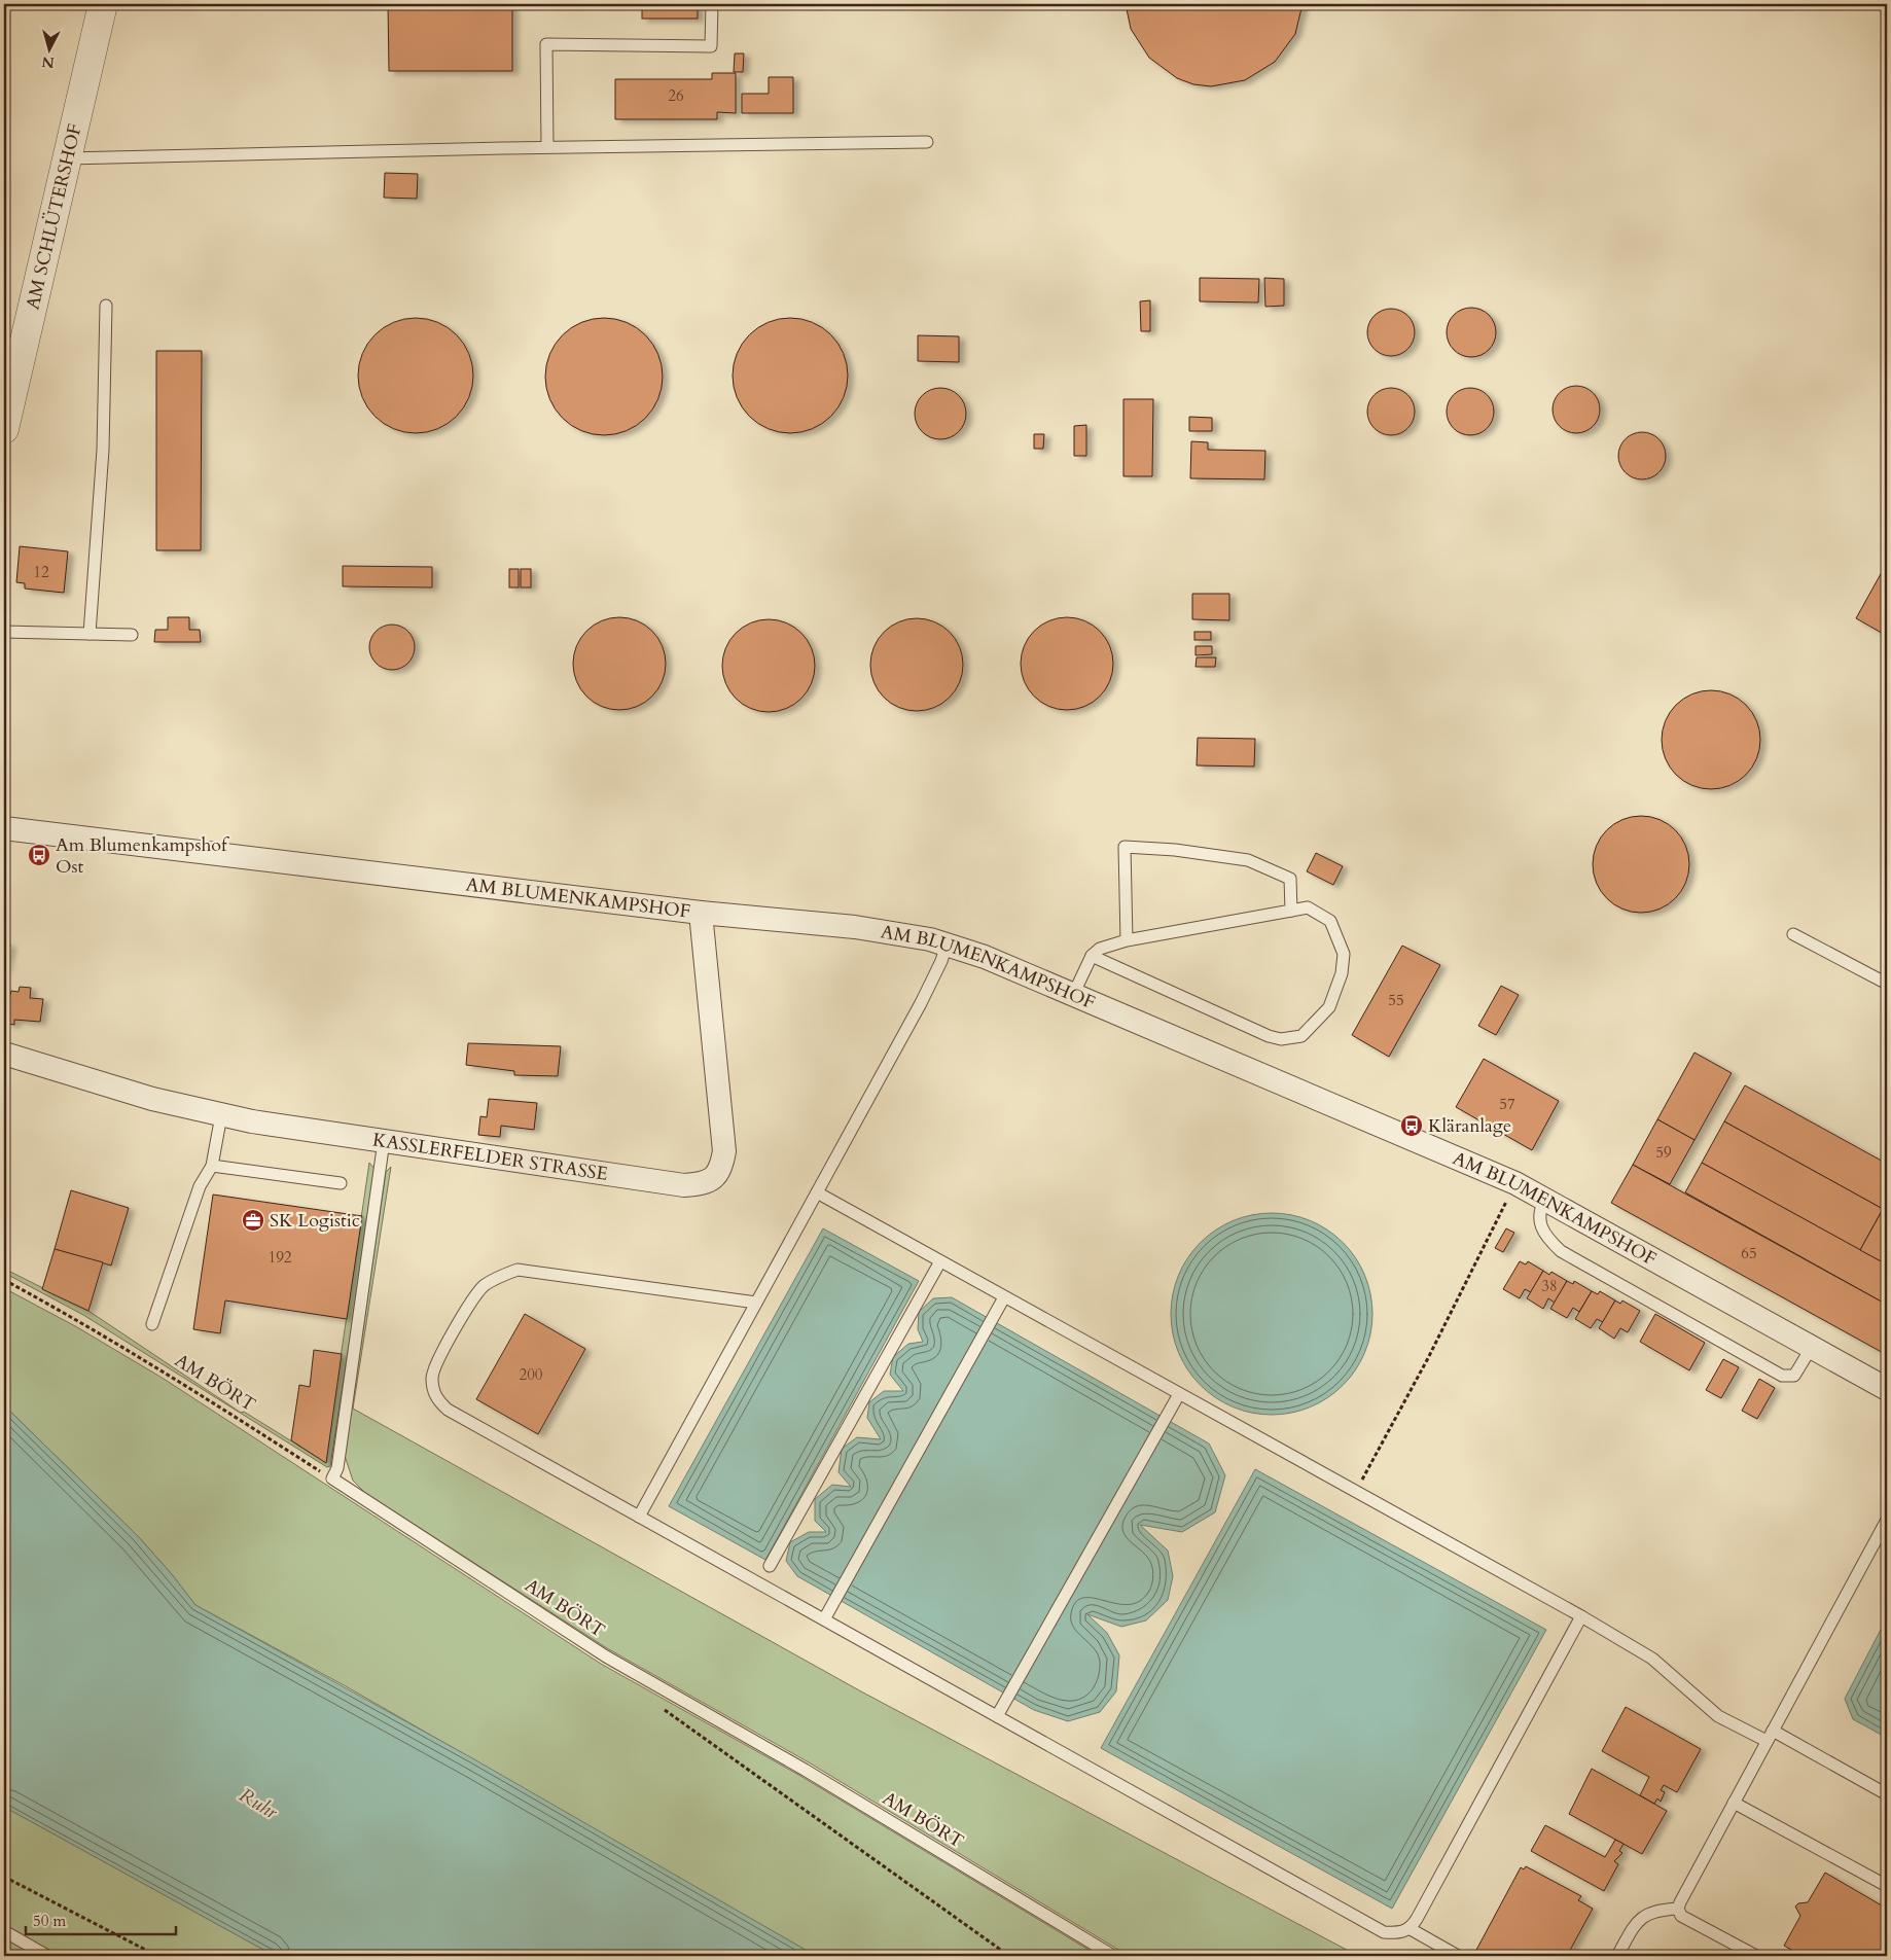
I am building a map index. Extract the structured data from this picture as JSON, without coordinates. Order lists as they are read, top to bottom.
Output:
{
  "streets": {
    "street": ["AM SCHLÜTERSHOF", "AM BLUMENKAMPSHOF", "KASSLERFELDER STRASSE"],
    "lane": ["AM BÖRT"]
  },
  "crossings": [
    ["AM BLUMENKAMPSHOF", "KASSLERFELDER STRASSE"]
  ],
  "water": ["Ruhr"],
  "places": {
    "bus stop": ["Am Blumenkampshof Ost", "Kläranlage"],
    "office": ["SK Logistic"]
  },
  "house_numbers": [
    "26",
    "12",
    "55",
    "57",
    "59",
    "65",
    "192",
    "38",
    "200"
  ],
  "scale_bar": "50 m",
  "north": "bottom"
}
